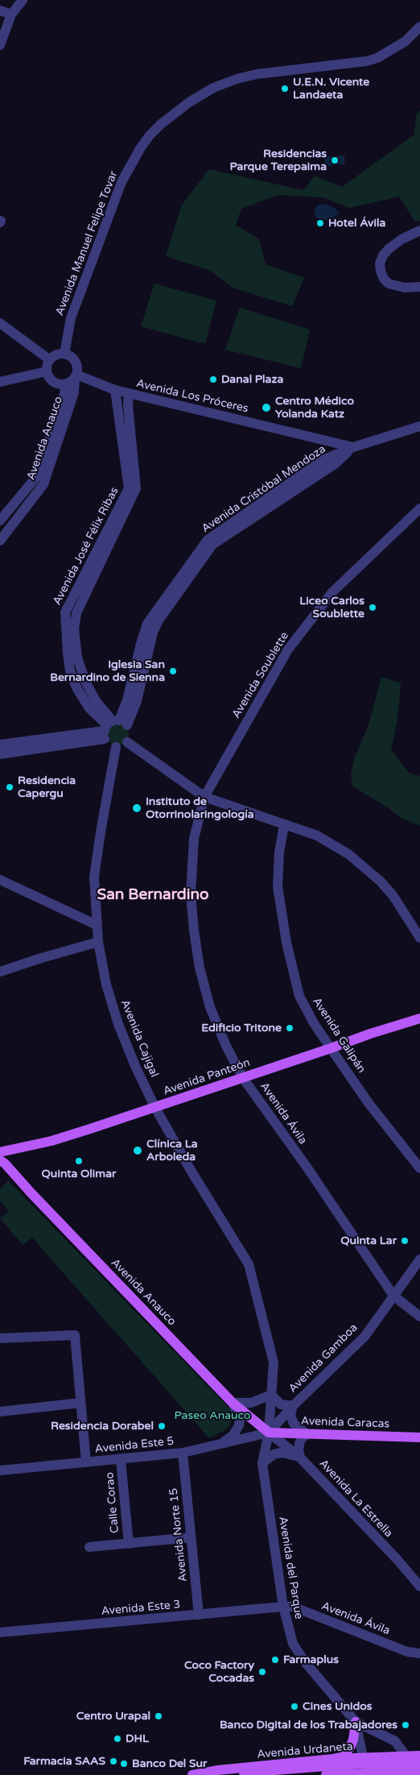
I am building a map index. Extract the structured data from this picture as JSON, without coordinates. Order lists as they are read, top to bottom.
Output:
{
  "streets": {
    "main road": [
      "Avenida Anauco",
      "Avenida Panteón",
      "Avenida Caracas",
      "Avenida Urdaneta"
    ],
    "street": [
      "Avenida Manuel Felipe Tovar",
      "Avenida Los Próceres",
      "Avenida Cristóbal Mendoza",
      "Avenida José Félix Ribas",
      "Avenida Soublette",
      "Avenida Galipán",
      "Avenida Cajigal",
      "Avenida Ávila",
      "Avenida Gamboa",
      "Avenida Este 5",
      "Avenida La Estrella",
      "Calle Corao",
      "Avenida Norte 15",
      "Avenida del Parque",
      "Avenida Este 3"
    ]
  },
  "crossings": [
    ["Avenida Manuel Felipe Tovar", "Avenida Los Próceres"],
    ["Avenida Manuel Felipe Tovar", "Avenida Anauco"],
    ["Avenida Los Próceres", "Avenida Anauco"],
    ["Avenida Los Próceres", "Avenida Cristóbal Mendoza"],
    ["Avenida Los Próceres", "Avenida José Félix Ribas"],
    ["Avenida Anauco", "Avenida Cajigal"],
    ["Avenida Anauco", "Avenida Panteón"],
    ["Avenida Anauco", "Avenida Gamboa"],
    ["Avenida Anauco", "Avenida Caracas"],
    ["Avenida Anauco", "Avenida Este 5"],
    ["Avenida Anauco", "Avenida La Estrella"],
    ["Avenida Anauco", "Avenida del Parque"],
    ["Avenida Cristóbal Mendoza", "Avenida José Félix Ribas"],
    ["Avenida Soublette", "Avenida Ávila"],
    ["Avenida Galipán", "Avenida Panteón"],
    ["Avenida Cajigal", "Avenida Panteón"],
    ["Avenida Cajigal", "Avenida Gamboa"],
    ["Avenida Cajigal", "Avenida Caracas"],
    ["Avenida Cajigal", "Avenida Este 5"],
    ["Avenida Cajigal", "Avenida La Estrella"],
    ["Avenida Cajigal", "Avenida del Parque"],
    ["Avenida Panteón", "Avenida Ávila"],
    ["Avenida Ávila", "Avenida Gamboa"],
    ["Avenida Ávila", "Avenida del Parque"],
    ["Avenida Ávila", "Avenida Este 3"],
    ["Avenida Gamboa", "Avenida Caracas"],
    ["Avenida Gamboa", "Avenida Este 5"],
    ["Avenida Gamboa", "Avenida La Estrella"],
    ["Avenida Gamboa", "Avenida del Parque"],
    ["Avenida Caracas", "Avenida Este 5"],
    ["Avenida Caracas", "Avenida La Estrella"],
    ["Avenida Caracas", "Avenida del Parque"],
    ["Avenida Este 5", "Avenida La Estrella"],
    ["Avenida Este 5", "Calle Corao"],
    ["Avenida Este 5", "Avenida Norte 15"],
    ["Avenida Este 5", "Avenida del Parque"],
    ["Avenida La Estrella", "Avenida del Parque"],
    ["Calle Corao", "Avenida Norte 15"],
    ["Avenida Norte 15", "Avenida Este 3"],
    ["Avenida del Parque", "Avenida Este 3"],
    ["Avenida del Parque", "Avenida Urdaneta"]
  ],
  "districts": ["San Bernardino"],
  "parks": ["Paseo Anauco"],
  "places": [
    "U.E.N. Vicente Landaeta",
    "Residencias Parque Terepaima",
    "Hotel Ávila",
    "Danal Plaza",
    "Centro Médico Yolanda Katz",
    "Liceo Carlos Soublette",
    "Iglesia San Bernardino de Sienna",
    "Residencia Capergu",
    "Instituto de Otorrinolaringología",
    "Edificio Tritone",
    "Clínica La Arboleda",
    "Quinta Olimar",
    "Quinta Lar",
    "Residencia Dorabel",
    "Farmaplus",
    "Coco Factory Cocadas",
    "Cines Unidos",
    "Centro Urapal",
    "Banco Digital de los Trabajadores",
    "DHL",
    "Farmacia SAAS",
    "Banco Del Sur"
  ]
}
